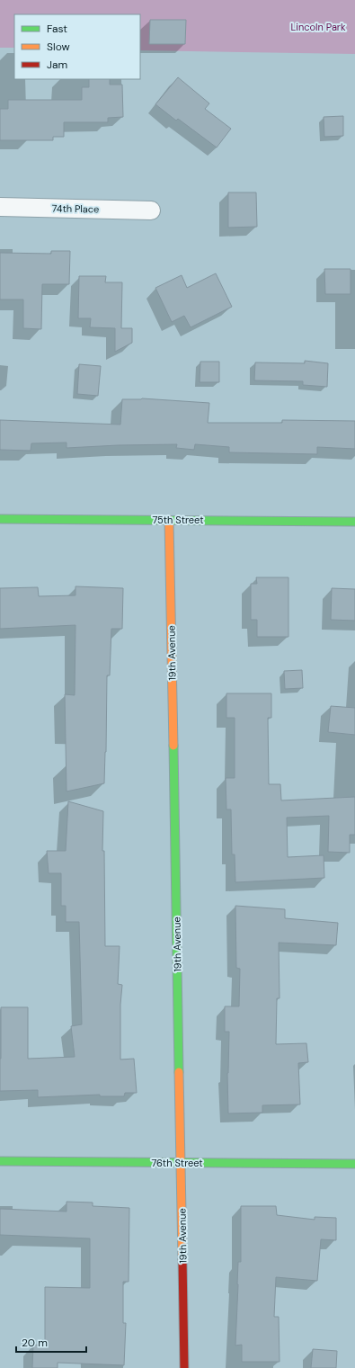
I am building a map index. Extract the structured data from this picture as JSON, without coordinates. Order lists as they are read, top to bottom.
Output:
{
  "streets": {
    "street": [
      "74th Place",
      "75th Street",
      "19th Avenue",
      "76th Street"
    ]
  },
  "crossings": [
    ["75th Street", "19th Avenue"],
    ["19th Avenue", "76th Street"]
  ],
  "parks": ["Lincoln Park"],
  "legend": ["Fast", "Slow", "Jam"],
  "scale_bar": "20 m"
}
